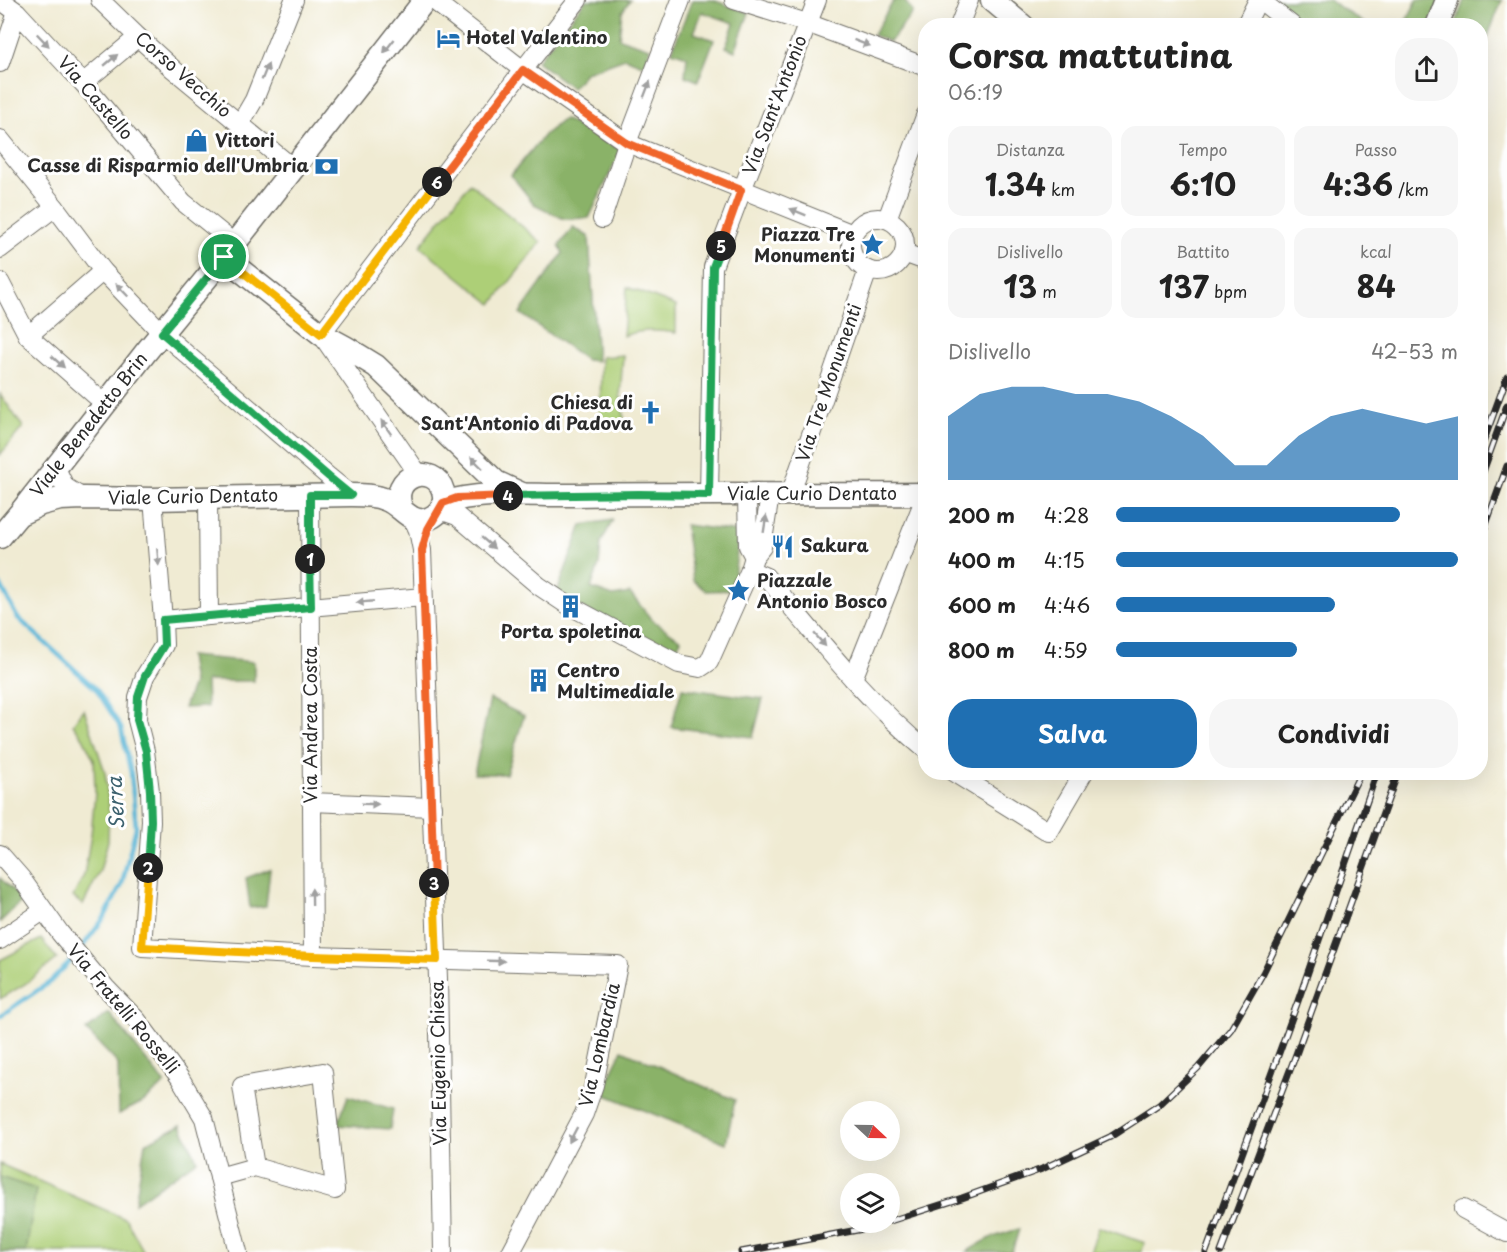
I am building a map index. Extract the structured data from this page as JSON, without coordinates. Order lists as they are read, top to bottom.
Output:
{
  "streets": {
    "street": [
      "Corso Vecchio",
      "Via Castello",
      "Via Sant'Antonio",
      "Via Tre Monumenti",
      "Viale Benedetto Brin",
      "Viale Curio Dentato",
      "Via Andrea Costa",
      "Via Fratelli Rosselli",
      "Via Lombardia",
      "Via Eugenio Chiesa"
    ]
  },
  "crossings": [
    ["Corso Vecchio", "Viale Benedetto Brin"],
    ["Via Castello", "Viale Benedetto Brin"],
    ["Via Sant'Antonio", "Viale Curio Dentato"],
    ["Via Tre Monumenti", "Viale Curio Dentato"],
    ["Viale Benedetto Brin", "Viale Curio Dentato"],
    ["Viale Curio Dentato", "Via Andrea Costa"],
    ["Viale Curio Dentato", "Via Eugenio Chiesa"],
    ["Via Lombardia", "Via Eugenio Chiesa"]
  ],
  "water": ["Serra"],
  "places": {
    "hotel": ["Hotel Valentino"],
    "shop": ["Vittori"],
    "bank": ["Casse di Risparmio dell'Umbria"],
    "place": ["Piazza Tre Monumenti", "Piazzale Antonio Bosco"],
    "church": ["Chiesa di Sant'Antonio di Padova"],
    "restaurant": ["Sakura"],
    "building": ["Porta spoletina", "Centro Multimediale"]
  },
  "north": "right",
  "page": {
    "heading": ["Corsa mattutina", "06:19"],
    "stats": [
      ["Distanza", "1.34 km"],
      ["Tempo", "6:10"],
      ["Passo", "4:36 /km"],
      ["Dislivello", "13 m"],
      ["Battito", "137 bpm"],
      ["kcal", "84"]
    ],
    "pins": [
      "6",
      "5",
      "4",
      "1",
      "2",
      "3"
    ],
    "chart": ["Dislivello", "42–53 m"],
    "list": [
      {
        "name": "200 m",
        "note": "4:28"
      },
      {
        "name": "400 m",
        "note": "4:15"
      },
      {
        "name": "600 m",
        "note": "4:46"
      },
      {
        "name": "800 m",
        "note": "4:59"
      }
    ],
    "buttons": ["Salva", "Condividi"]
  }
}
